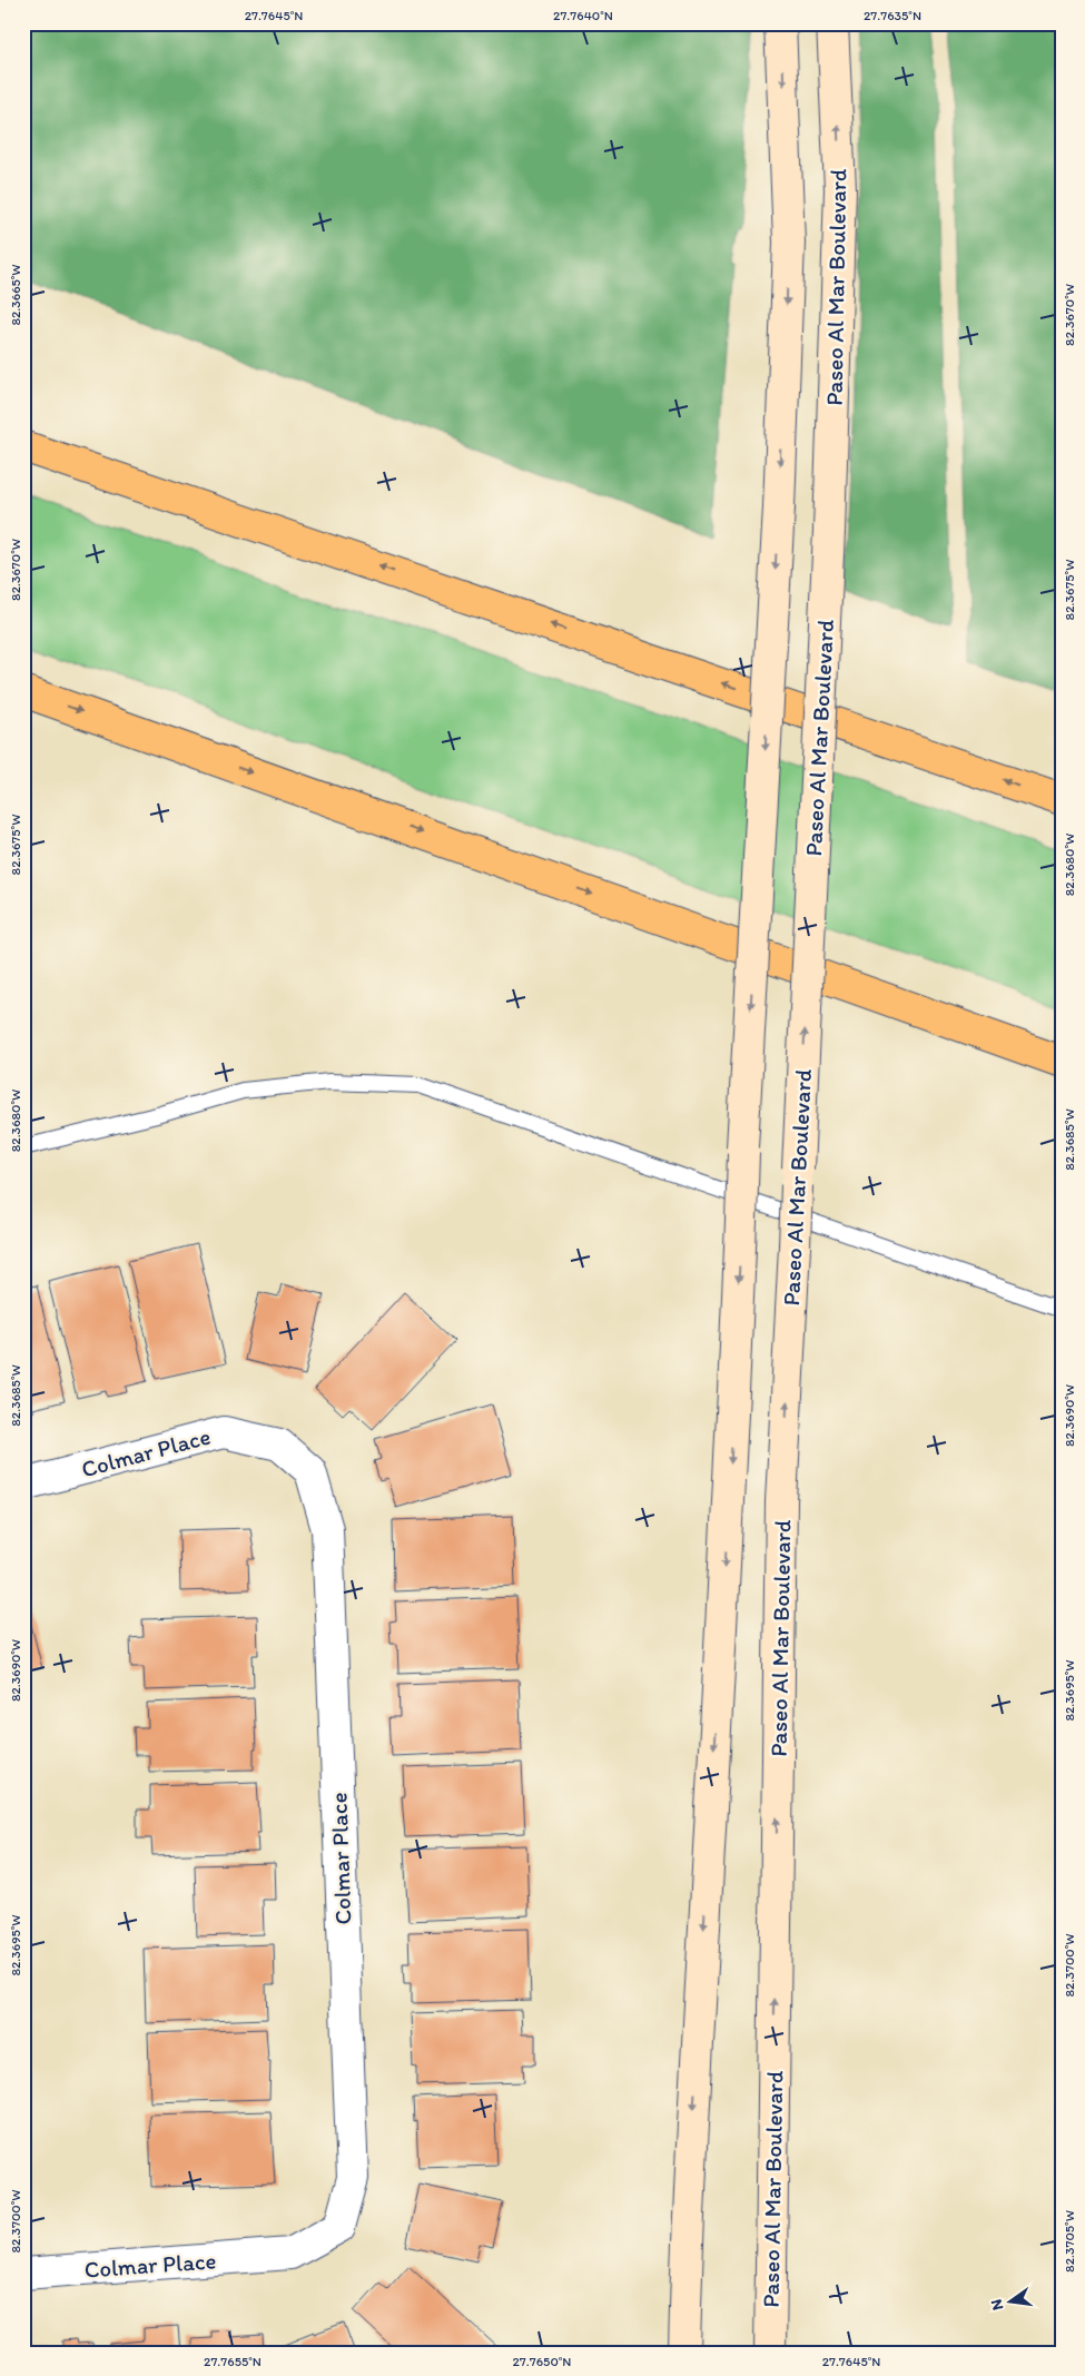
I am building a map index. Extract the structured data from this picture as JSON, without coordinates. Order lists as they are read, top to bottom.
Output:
{
  "streets": {
    "main road": ["Paseo Al Mar Boulevard"],
    "street": ["Colmar Place"]
  },
  "north": "left",
  "coordinates": [
    "27.7645°N",
    "27.7640°N",
    "27.7635°N",
    "82.3665°W",
    "82.3670°W",
    "82.3675°W",
    "82.3680°W",
    "82.3685°W",
    "82.3690°W",
    "82.3695°W",
    "82.3700°W",
    "82.3705°W",
    "27.7655°N",
    "27.7650°N"
  ]
}
